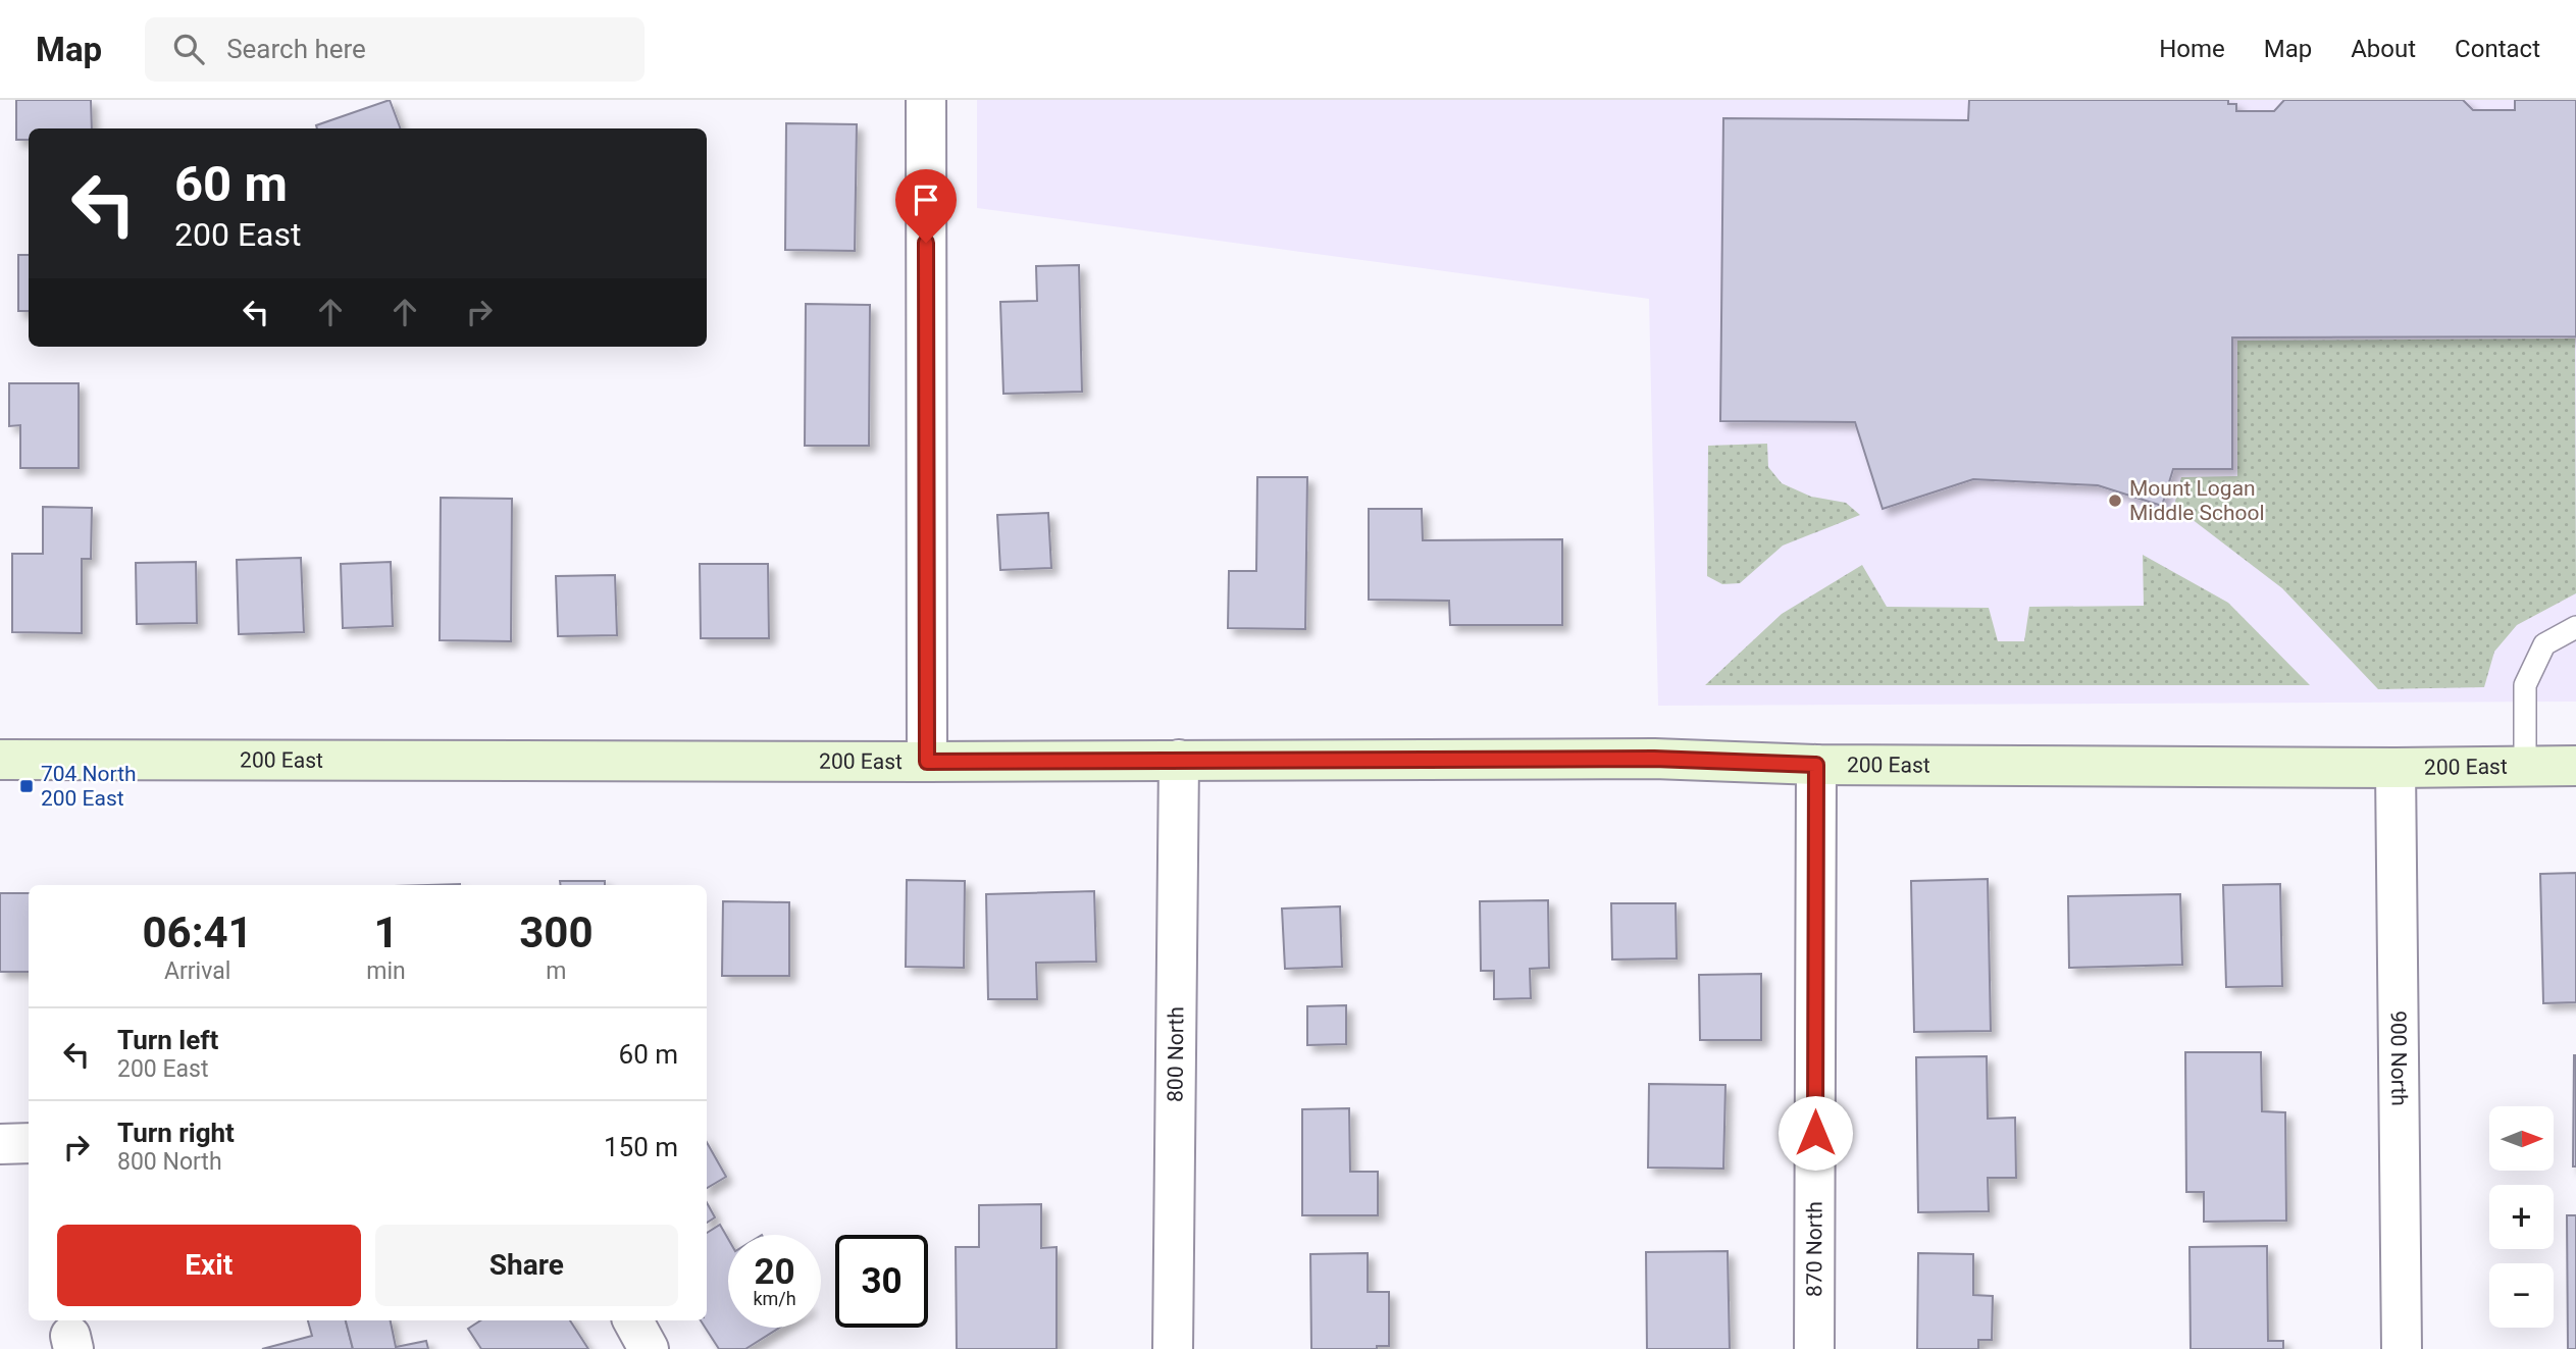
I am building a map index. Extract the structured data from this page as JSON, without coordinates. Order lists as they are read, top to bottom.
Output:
{
  "streets": {
    "main road": ["200 East"],
    "street": ["800 North", "900 North", "870 North"]
  },
  "crossings": [
    ["200 East", "800 North"],
    ["200 East", "900 North"],
    ["200 East", "870 North"]
  ],
  "places": {
    "other": ["Mount Logan Middle School"],
    "transit": ["704 North 200 East"]
  },
  "north": "right",
  "page": {
    "header": "Map",
    "search": "Search here",
    "nav": [
      "Home",
      "Map",
      "About",
      "Contact"
    ],
    "turn": ["60 m", "200 East"],
    "eta": [
      "06:41",
      "Arrival",
      "1",
      "min",
      "300",
      "m"
    ],
    "list": [
      {
        "name": "Turn left",
        "note": "200 East",
        "value": "60 m"
      },
      {
        "name": "Turn right",
        "note": "800 North",
        "value": "150 m"
      }
    ],
    "map_buttons": ["+", "−"],
    "buttons": ["Exit", "Share"],
    "speed": "20 km/h",
    "limit": "30"
  }
}
